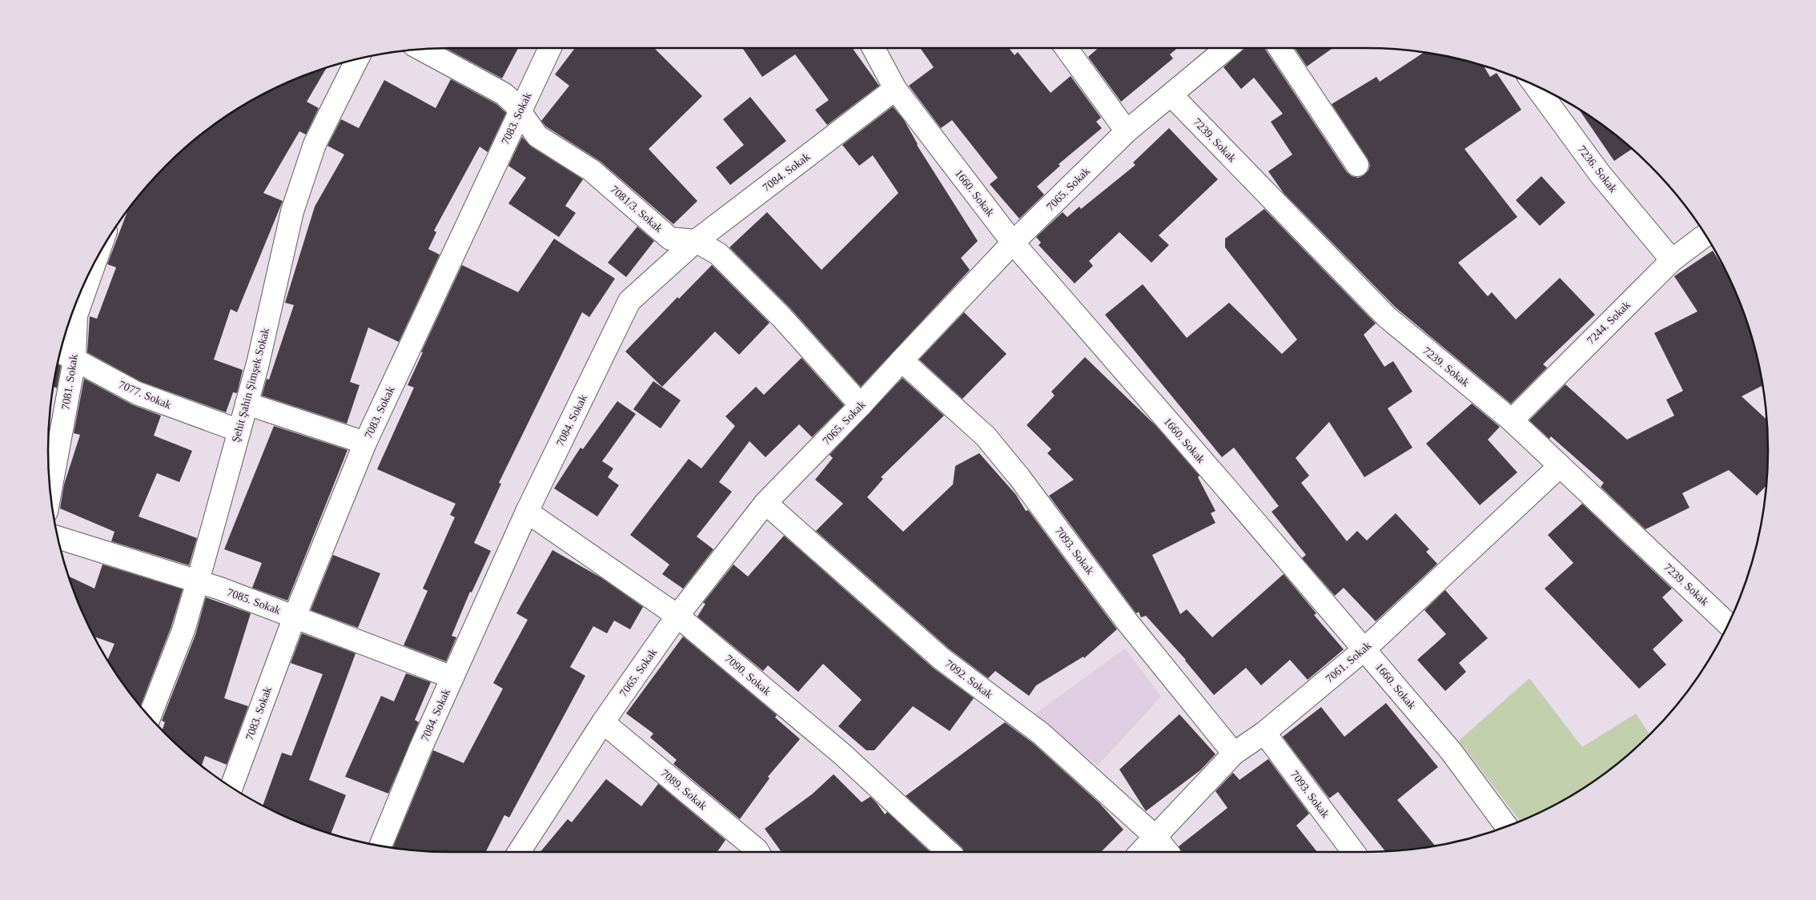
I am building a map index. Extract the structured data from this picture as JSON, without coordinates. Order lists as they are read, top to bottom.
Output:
{
  "streets": {
    "street": [
      "7083. Sokak",
      "7239. Sokak",
      "7236. Sokak",
      "7084. Sokak",
      "7065. Sokak",
      "1660. Sokak",
      "7081/3. Sokak",
      "7244. Sokak",
      "7081. Sokak",
      "Şehit Şahin Şimşek Sokak",
      "7077. Sokak",
      "7093. Sokak",
      "7085. Sokak",
      "7061. Sokak",
      "7090. Sokak",
      "7092. Sokak",
      "7089. Sokak"
    ]
  },
  "crossings": [
    ["7083. Sokak", "7081/3. Sokak"],
    ["7083. Sokak", "7085. Sokak"],
    ["7239. Sokak", "7065. Sokak"],
    ["7239. Sokak", "7244. Sokak"],
    ["7239. Sokak", "7061. Sokak"],
    ["7236. Sokak", "7244. Sokak"],
    ["7084. Sokak", "1660. Sokak"],
    ["7084. Sokak", "7081/3. Sokak"],
    ["7084. Sokak", "7085. Sokak"],
    ["7084. Sokak", "7090. Sokak"],
    ["7065. Sokak", "1660. Sokak"],
    ["7065. Sokak", "7081/3. Sokak"],
    ["7065. Sokak", "7093. Sokak"],
    ["7065. Sokak", "7090. Sokak"],
    ["7065. Sokak", "7092. Sokak"],
    ["7065. Sokak", "7089. Sokak"],
    ["1660. Sokak", "7061. Sokak"],
    ["7081. Sokak", "7077. Sokak"],
    ["Şehit Şahin Şimşek Sokak", "7077. Sokak"],
    ["Şehit Şahin Şimşek Sokak", "7085. Sokak"],
    ["7093. Sokak", "7061. Sokak"],
    ["7061. Sokak", "7092. Sokak"]
  ]
}
